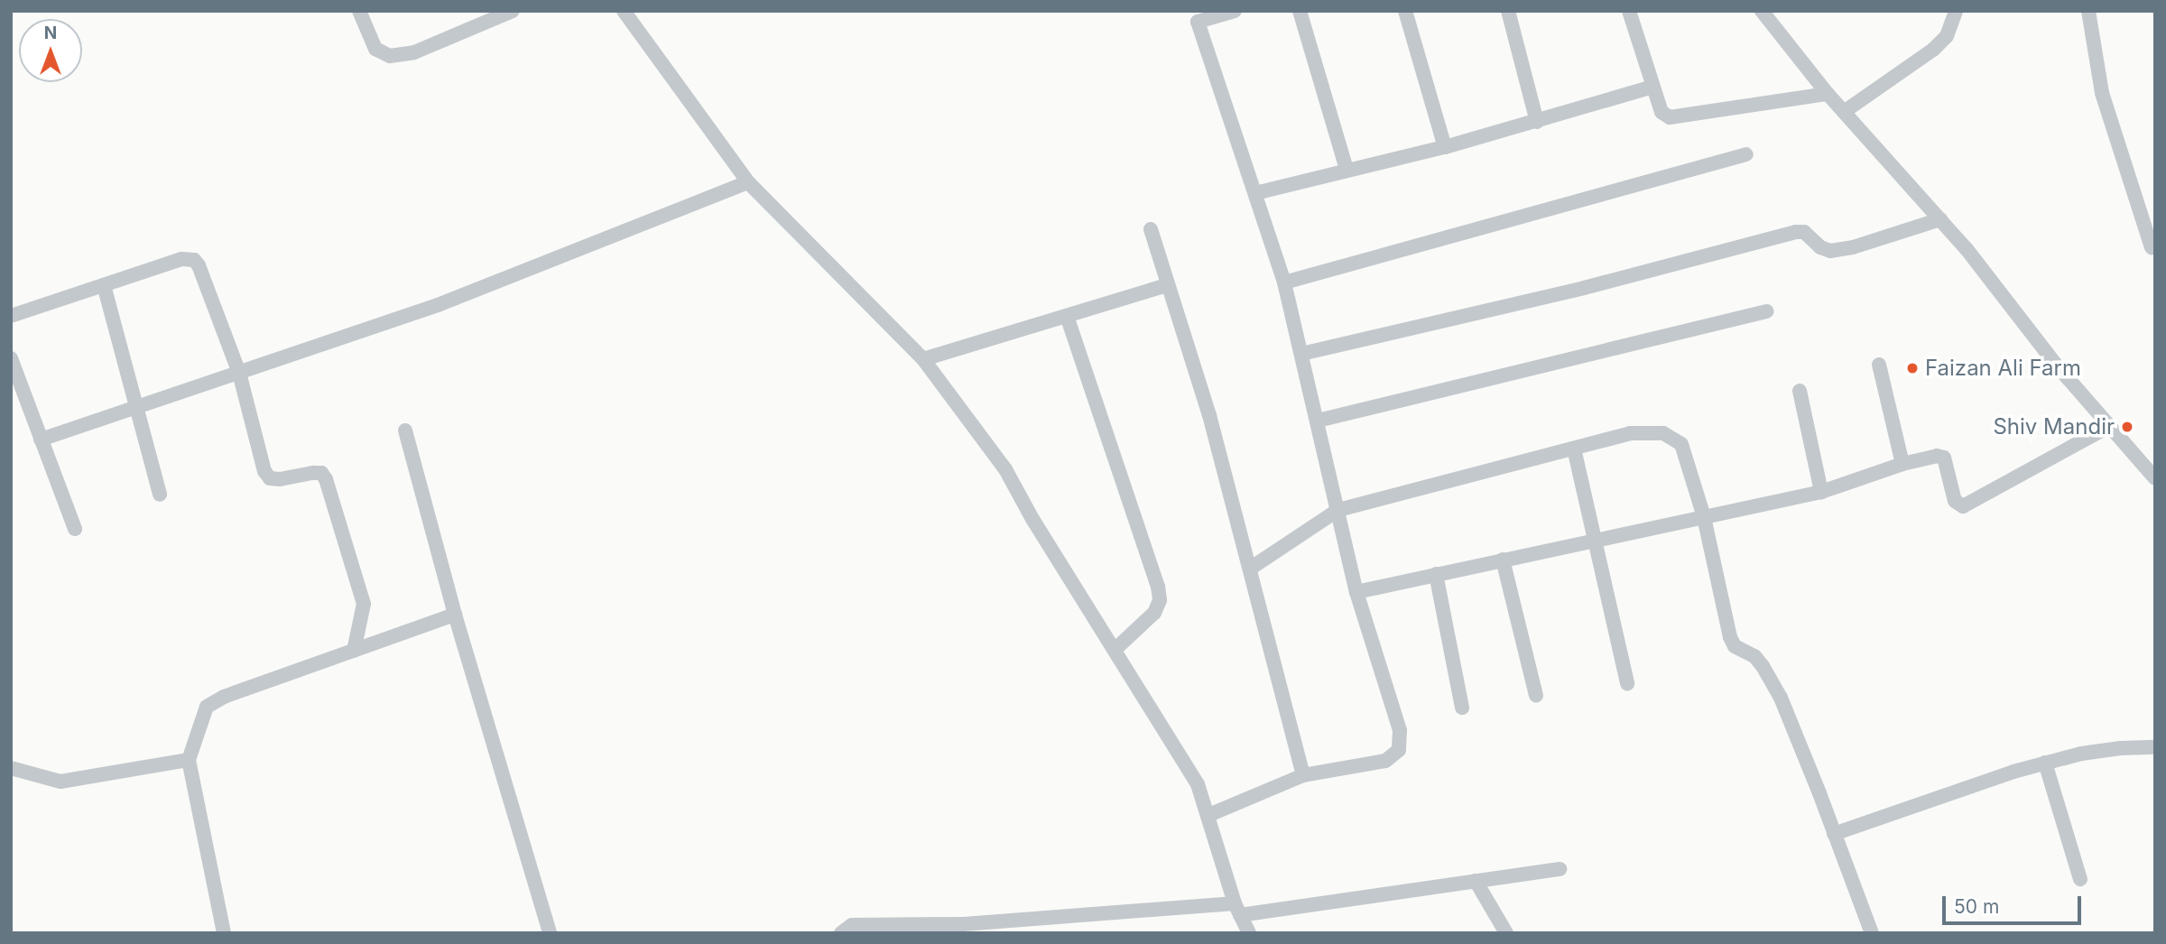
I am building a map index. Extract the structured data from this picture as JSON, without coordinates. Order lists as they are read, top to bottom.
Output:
{
  "places": ["Faizan Ali Farm", "Shiv Mandir"],
  "scale_bar": "50 m",
  "north": "top"
}
